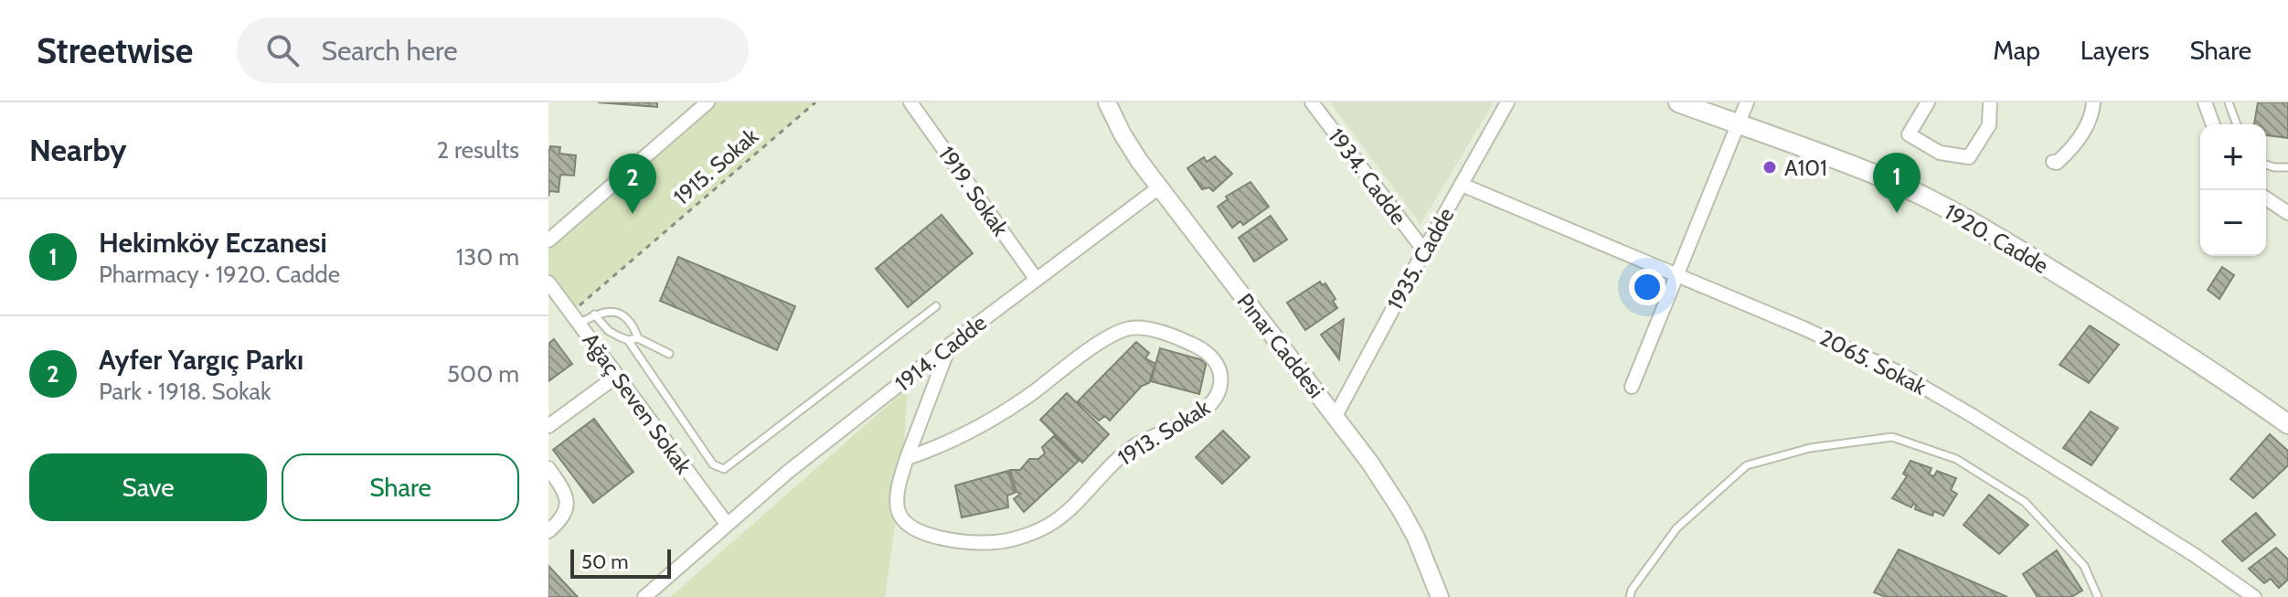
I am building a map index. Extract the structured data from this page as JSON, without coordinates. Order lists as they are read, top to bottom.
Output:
{
  "streets": {
    "main road": ["1920. Cadde"],
    "street": [
      "1934. Cadde",
      "1919. Sokak",
      "1935. Cadde",
      "Pınar Caddesi",
      "1914. Cadde",
      "2065. Sokak",
      "Ağaç Seven Sokak",
      "1913. Sokak"
    ],
    "path": ["1915. Sokak"]
  },
  "crossings": [
    ["1915. Sokak", "Ağaç Seven Sokak"],
    ["1934. Cadde", "1935. Cadde"],
    ["1919. Sokak", "1914. Cadde"],
    ["1935. Cadde", "Pınar Caddesi"],
    ["1935. Cadde", "2065. Sokak"],
    ["Pınar Caddesi", "1914. Cadde"],
    ["1914. Cadde", "Ağaç Seven Sokak"],
    ["1914. Cadde", "1913. Sokak"]
  ],
  "places": ["A101"],
  "scale_bar": "50 m",
  "page": {
    "header": "Streetwise",
    "search": "Search here",
    "nav": ["Map", "Layers", "Share"],
    "heading": ["Nearby", "2 results"],
    "map_buttons": ["+", "−"],
    "pins": ["1", "2"],
    "list": [
      {
        "mark": "1",
        "name": "Hekimköy Eczanesi",
        "note": "Pharmacy · 1920. Cadde",
        "value": "130 m"
      },
      {
        "mark": "2",
        "name": "Ayfer Yargıç Parkı",
        "note": "Park · 1918. Sokak",
        "value": "500 m"
      }
    ],
    "buttons": ["Save", "Share"],
    "scale": "50 m"
  }
}
